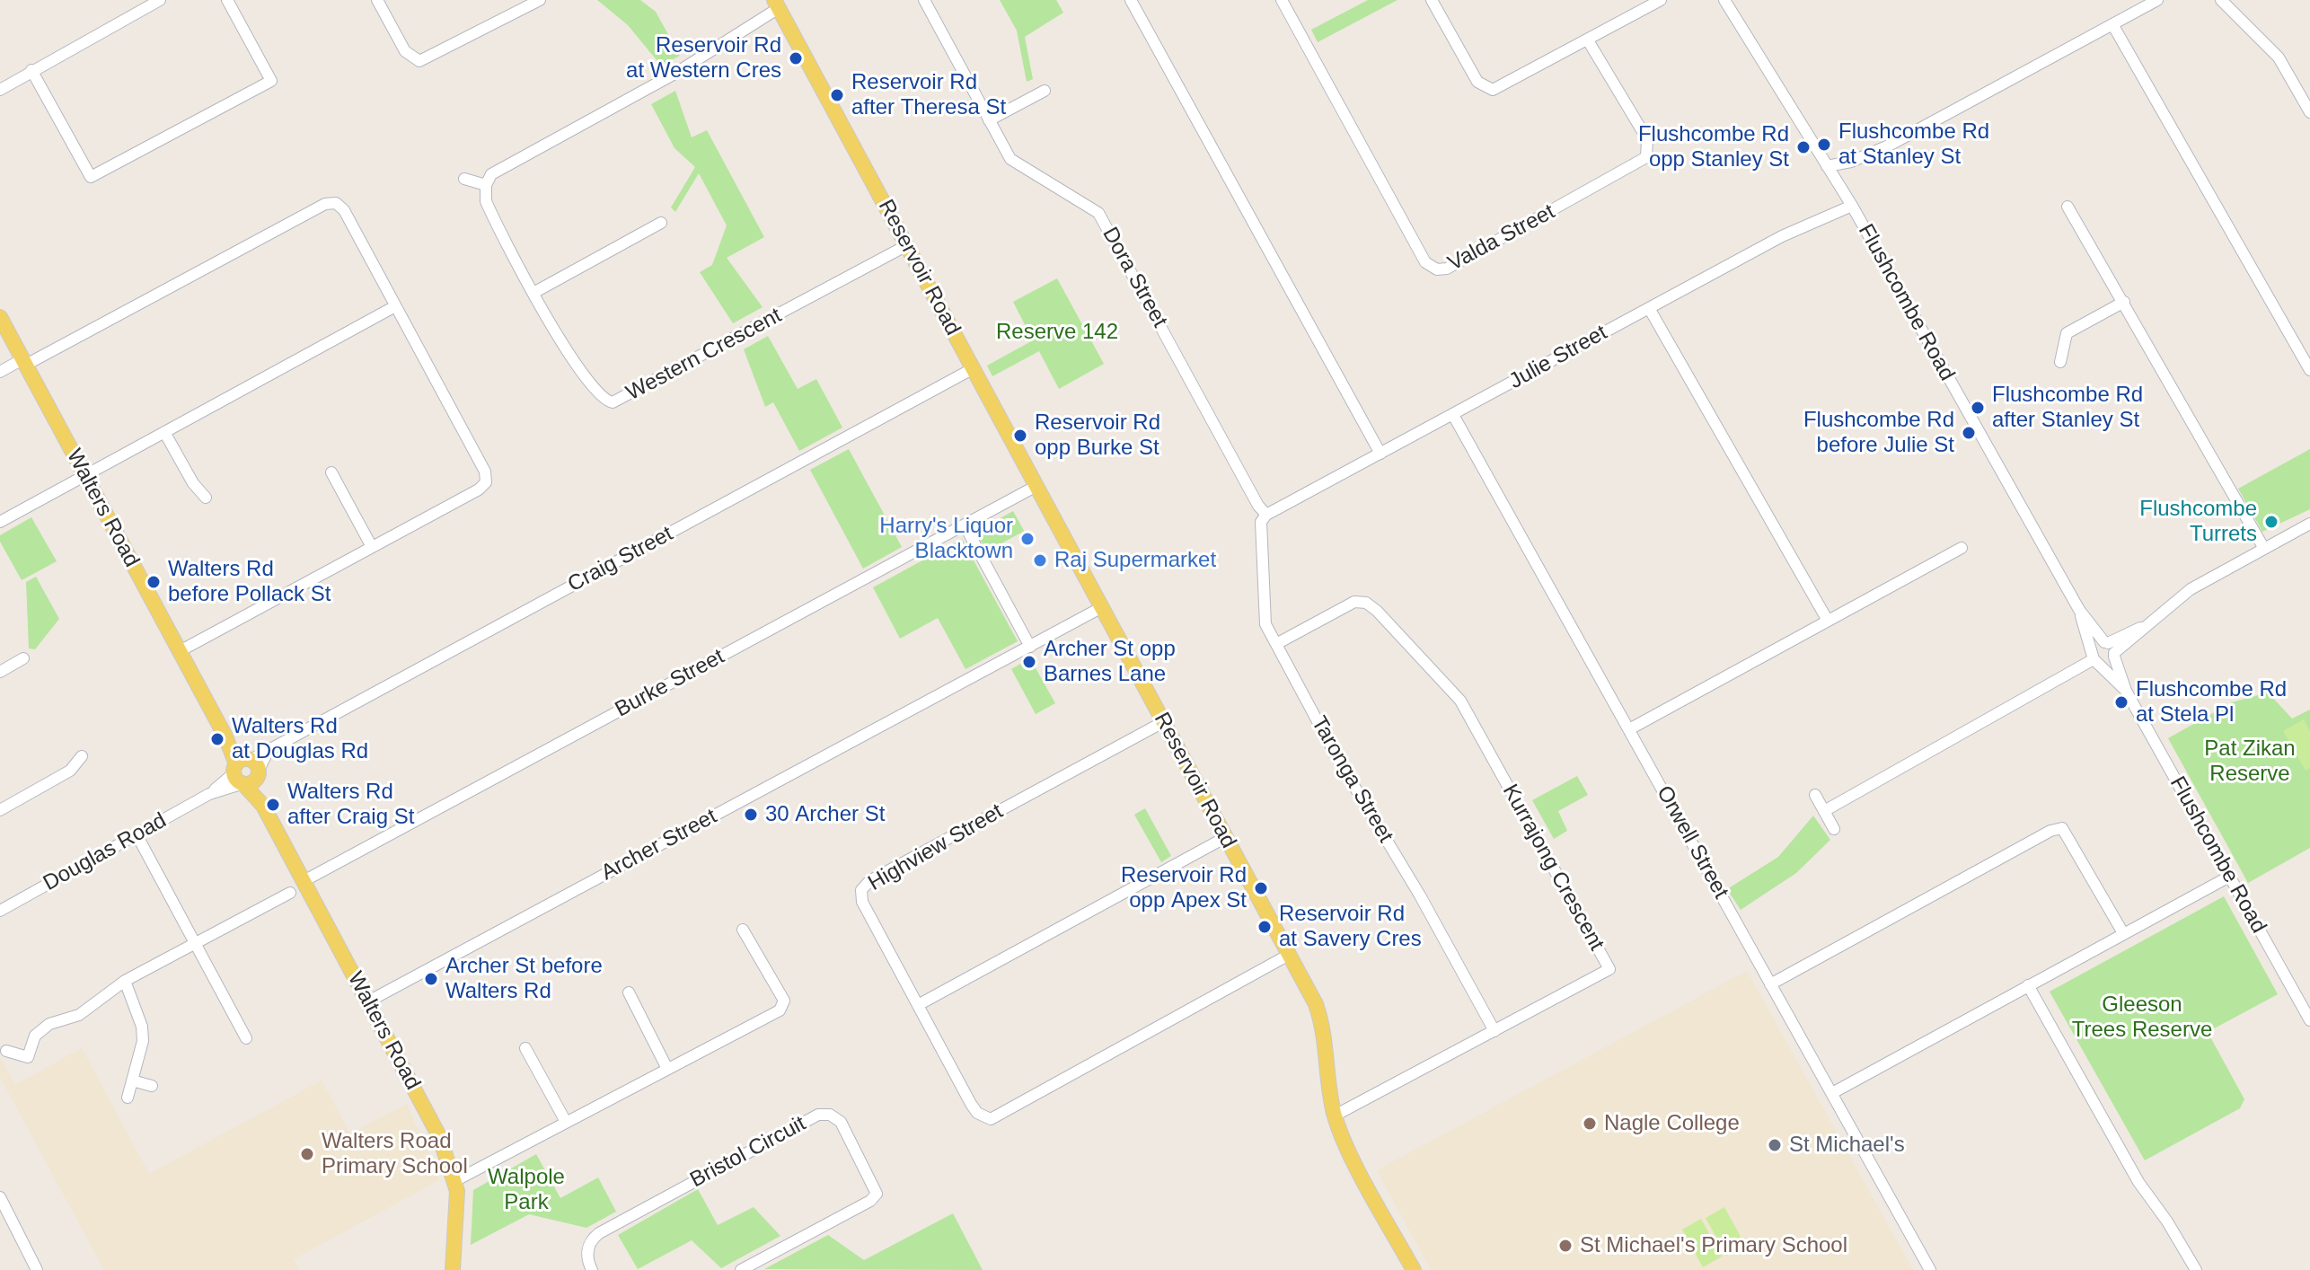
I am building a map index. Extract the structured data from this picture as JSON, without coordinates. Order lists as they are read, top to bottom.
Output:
{
  "streets": {
    "main road": ["Reservoir Road", "Walters Road"],
    "street": [
      "Valda Street",
      "Dora Street",
      "Flushcombe Road",
      "Western Crescent",
      "Julie Street",
      "Craig Street",
      "Burke Street",
      "Taronga Street",
      "Orwell Street",
      "Archer Street",
      "Highview Street",
      "Douglas Road",
      "Kurrajong Crescent",
      "Bristol Circuit"
    ]
  },
  "crossings": [
    ["Reservoir Road", "Western Crescent"],
    ["Reservoir Road", "Craig Street"],
    ["Reservoir Road", "Burke Street"],
    ["Reservoir Road", "Archer Street"],
    ["Reservoir Road", "Highview Street"],
    ["Reservoir Road", "Kurrajong Crescent"],
    ["Dora Street", "Julie Street"],
    ["Dora Street", "Taronga Street"],
    ["Flushcombe Road", "Julie Street"],
    ["Julie Street", "Taronga Street"],
    ["Julie Street", "Orwell Street"],
    ["Walters Road", "Craig Street"],
    ["Walters Road", "Burke Street"],
    ["Walters Road", "Archer Street"],
    ["Walters Road", "Douglas Road"],
    ["Craig Street", "Douglas Road"],
    ["Taronga Street", "Kurrajong Crescent"]
  ],
  "parks": [
    "Reserve 142",
    "Pat Zikan Reserve",
    "Gleeson Trees Reserve",
    "Walpole Park"
  ],
  "places": [
    "Reservoir Rd at Western Cres",
    "Reservoir Rd after Theresa St",
    "Flushcombe Rd at Stanley St",
    "Flushcombe Rd opp Stanley St",
    "Flushcombe Rd after Stanley St",
    "Flushcombe Rd before Julie St",
    "Reservoir Rd opp Burke St",
    "Flushcombe Turrets",
    "Harry's Liquor Blacktown",
    "Raj Supermarket",
    "Walters Rd before Pollack St",
    "Archer St opp Barnes Lane",
    "Flushcombe Rd at Stela Pl",
    "Walters Rd at Douglas Rd",
    "Walters Rd after Craig St",
    "30 Archer St",
    "Reservoir Rd opp Apex St",
    "Reservoir Rd at Savery Cres",
    "Archer St before Walters Rd",
    "Nagle College",
    "St Michael's",
    "Walters Road Primary School",
    "St Michael's Primary School"
  ]
}
